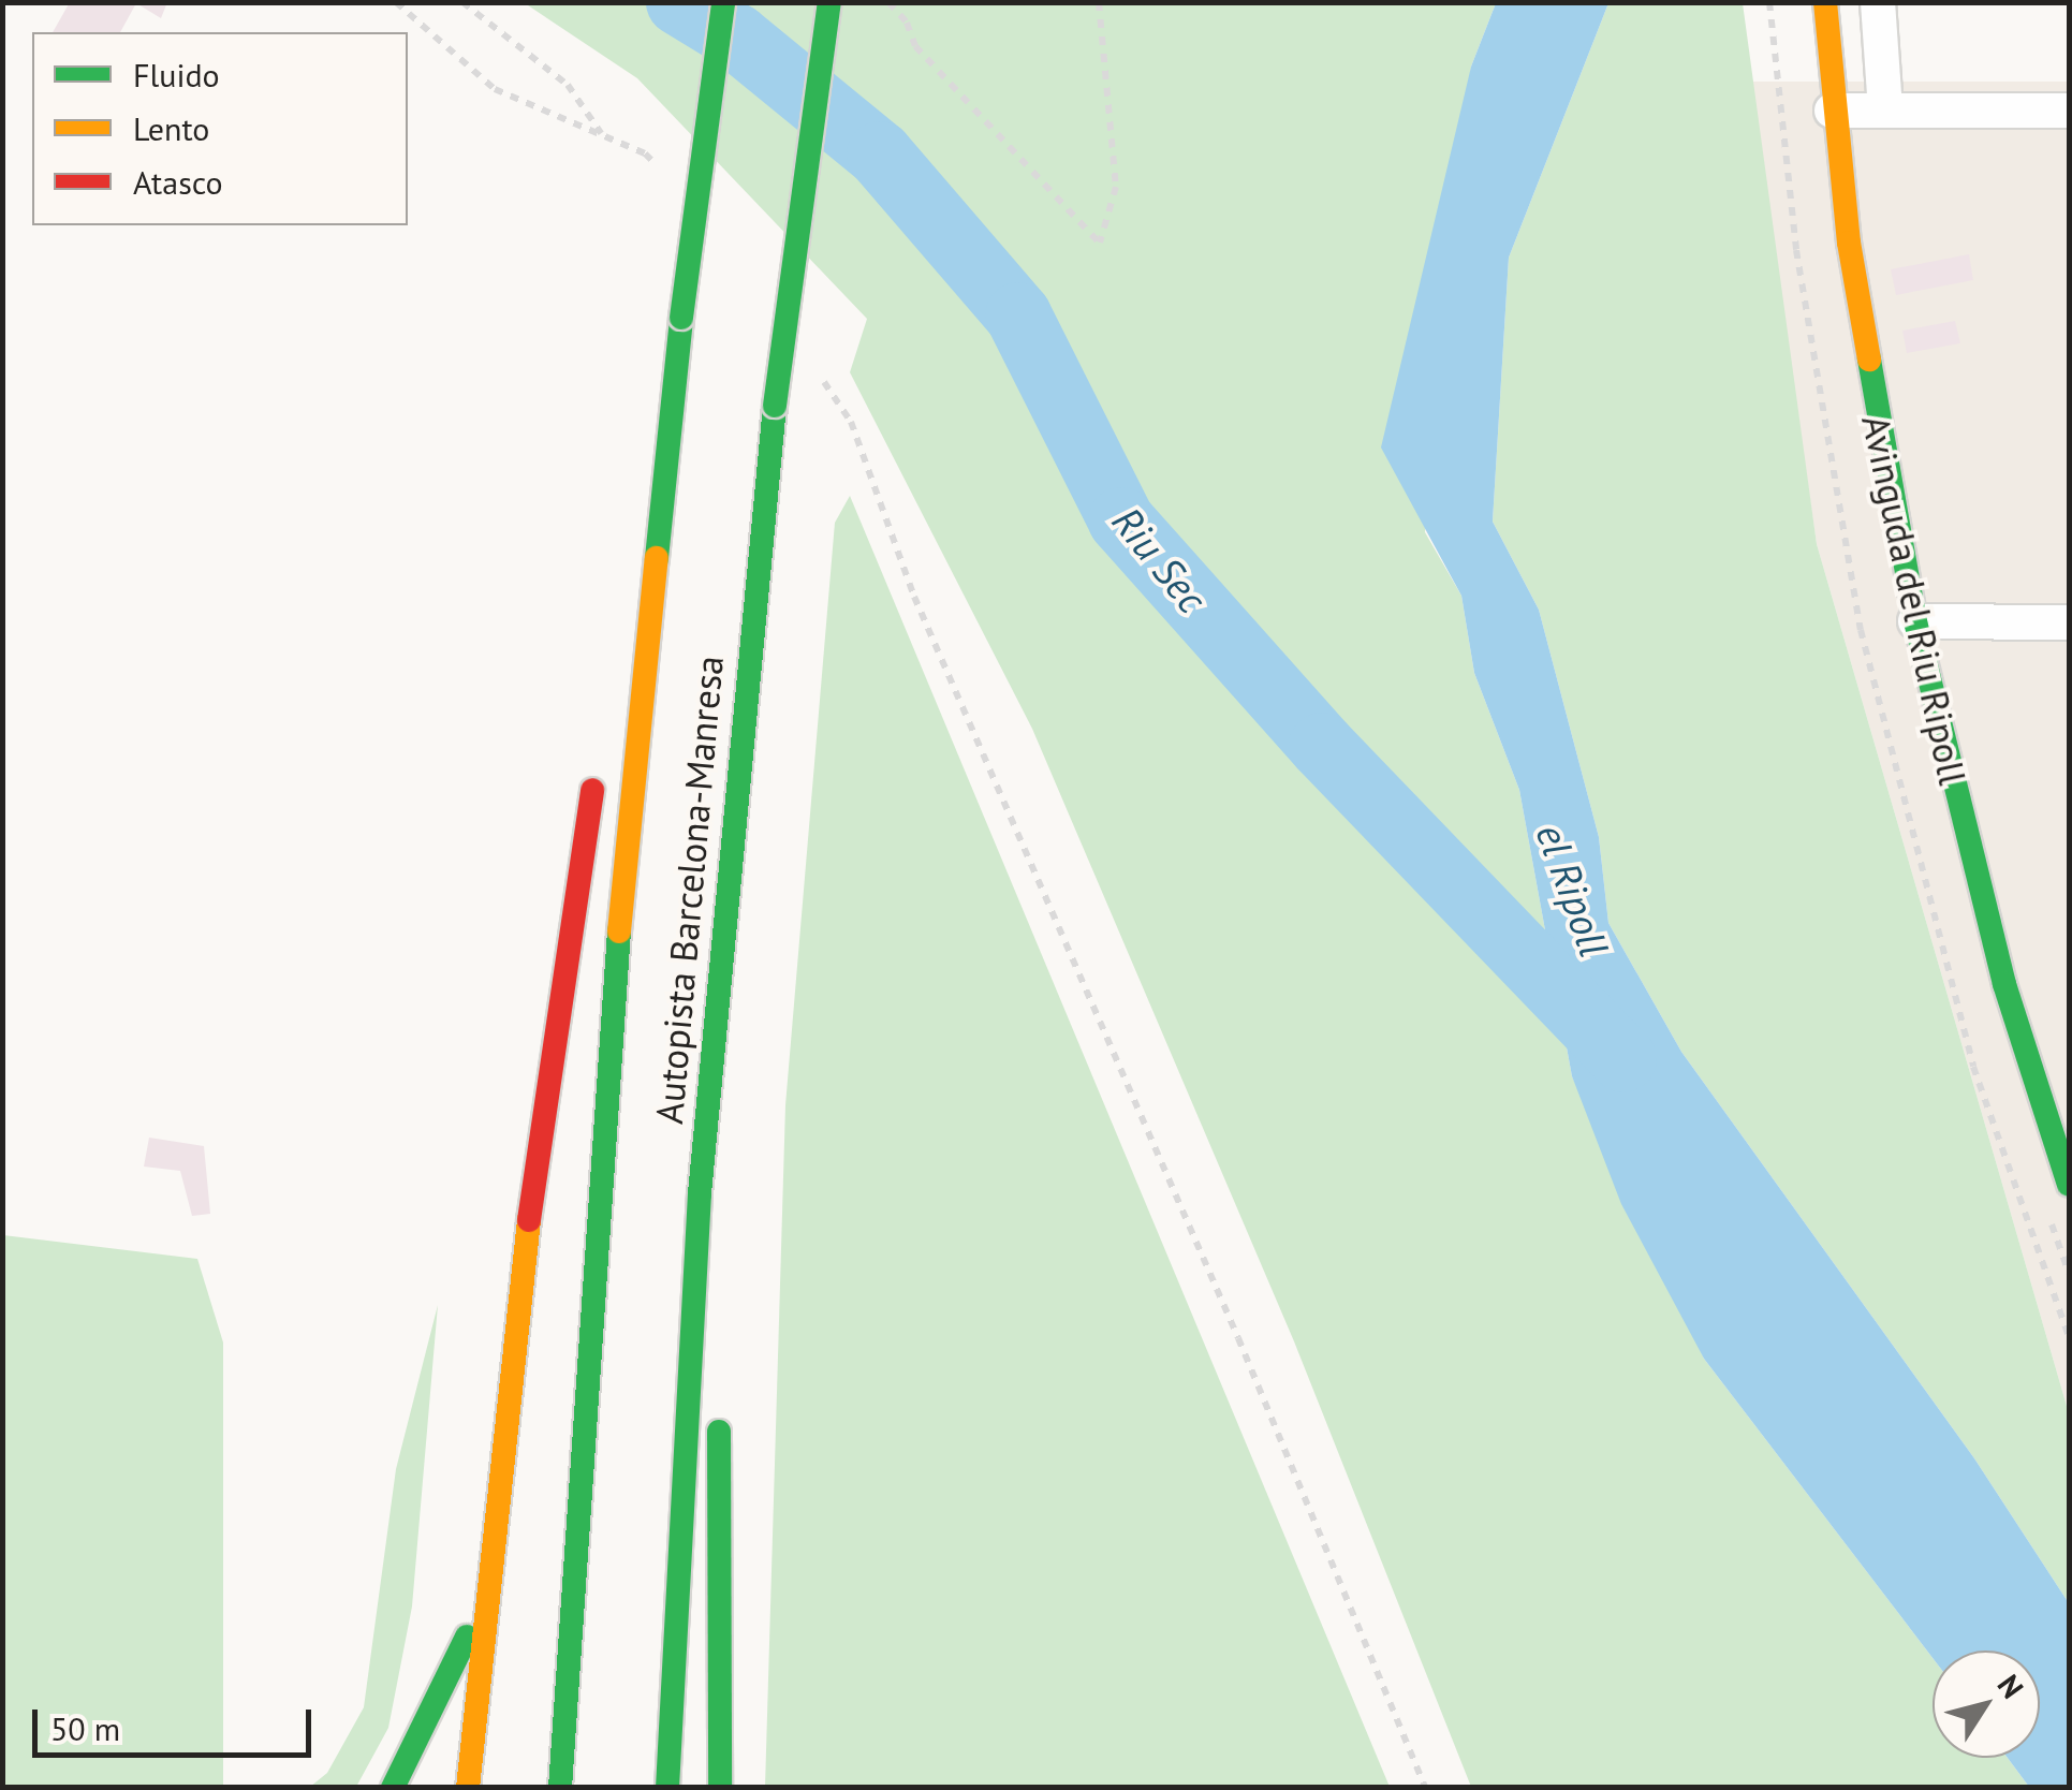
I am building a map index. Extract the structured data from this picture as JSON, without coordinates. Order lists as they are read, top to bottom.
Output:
{
  "streets": {
    "main road": ["Avinguda del Riu Ripoll", "Autopista Barcelona-Manresa"]
  },
  "water": ["Riu Sec", "el Ripoll"],
  "legend": ["Fluido", "Lento", "Atasco"],
  "scale_bar": "50 m",
  "north": "top right"
}
